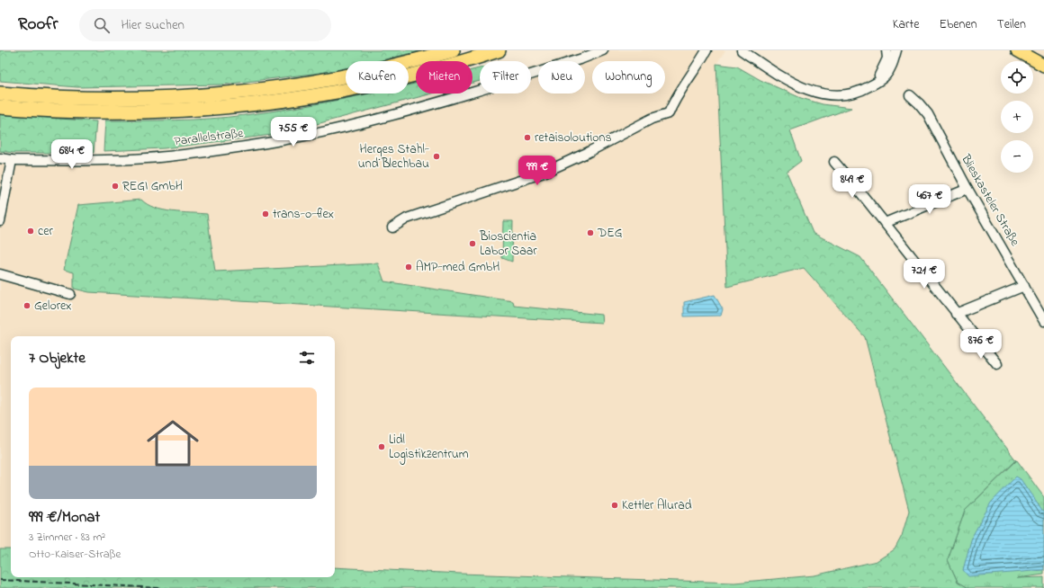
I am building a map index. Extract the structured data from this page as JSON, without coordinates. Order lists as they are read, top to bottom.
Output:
{
  "streets": {
    "street": ["Parallelstraße", "Blieskasteler Straße"]
  },
  "places": [
    "retaisoloutions",
    "Herges Stahl- und Blechbau",
    "REGI GmbH",
    "trans-o-flex",
    "cer",
    "DEG",
    "Bioscientia Labor Saar",
    "AMP-med GmbH",
    "Gelorex",
    "Lidl Logistikzentrum",
    "Kettler Alurad"
  ],
  "page": {
    "header": "Roofr",
    "search": "Hier suchen",
    "nav": ["Karte", "Ebenen", "Teilen"],
    "map_buttons": ["+", "−"],
    "chip": [
      "Kaufen",
      "Mieten",
      "Filter",
      "Neu",
      "Wohnung"
    ],
    "price": [
      "755 €",
      "684 €",
      "999 €",
      "849 €",
      "467 €",
      "721 €",
      "876 €"
    ],
    "heading": "7 Objekte",
    "list": [
      {
        "name": "999 €/Monat",
        "note": "3 Zimmer · 83 m² · Otto-Kaiser-Straße"
      }
    ]
  }
}
